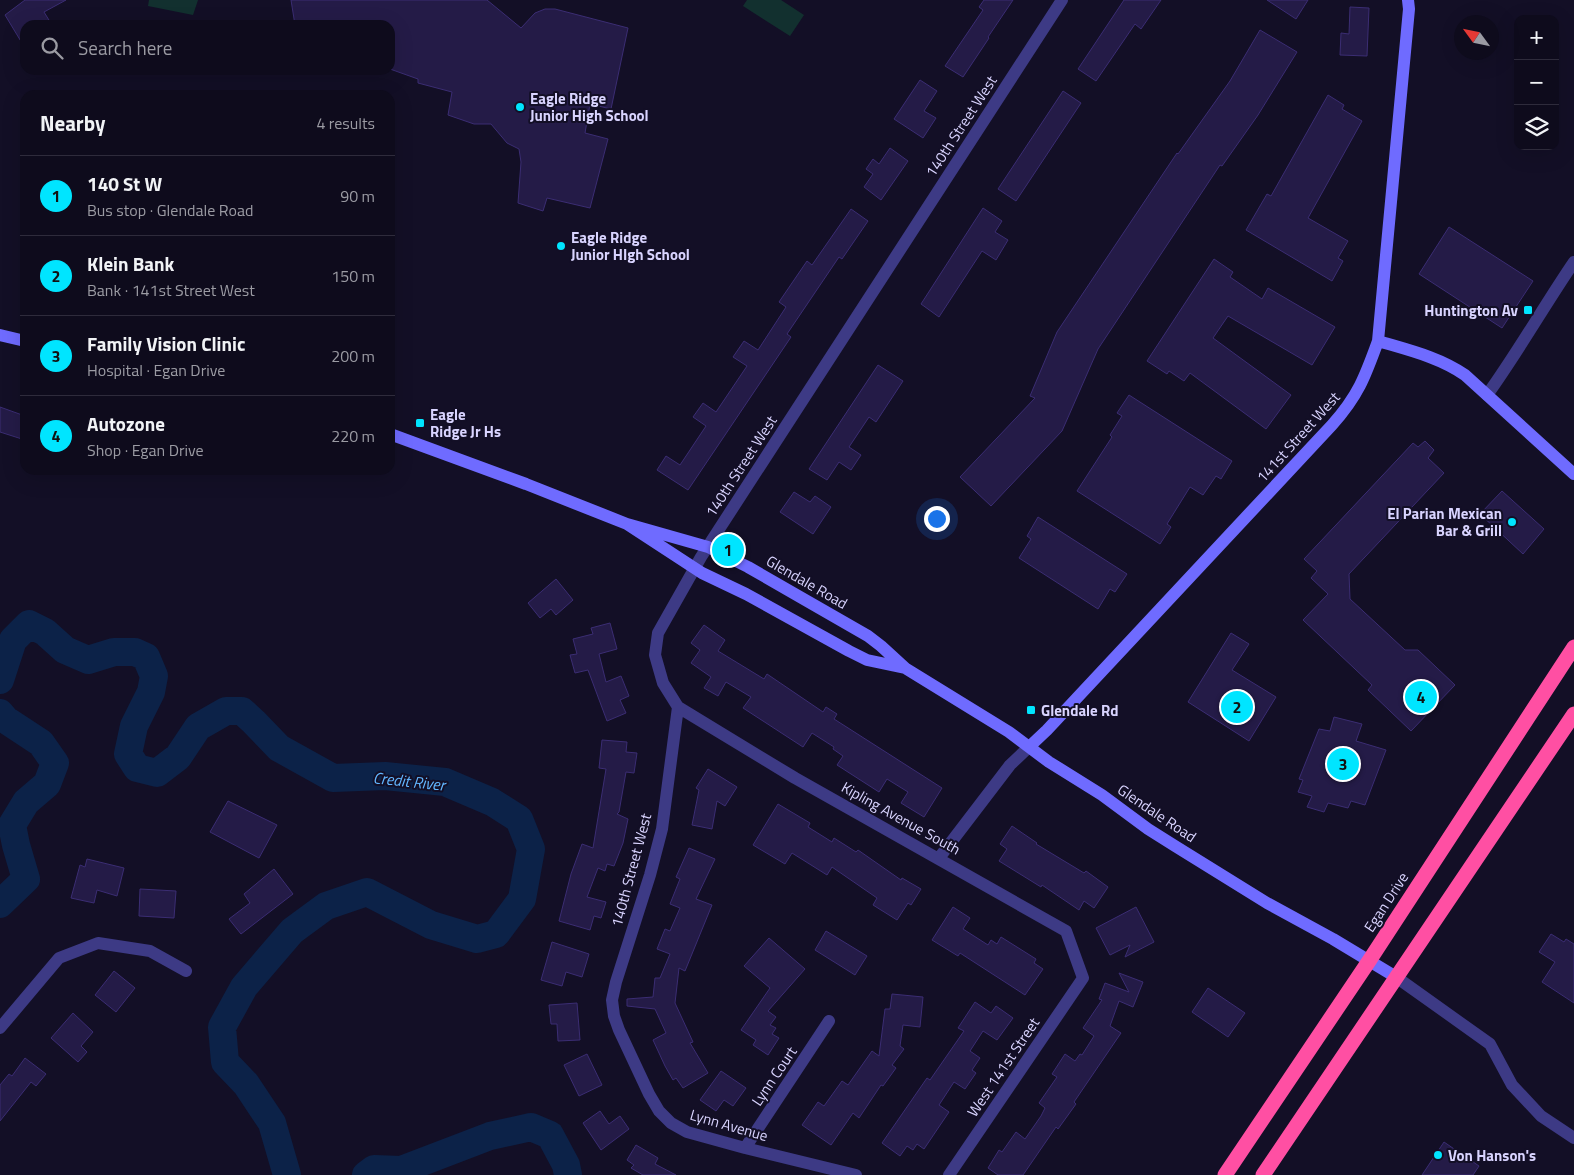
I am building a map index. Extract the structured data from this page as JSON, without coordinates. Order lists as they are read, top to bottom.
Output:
{
  "streets": {
    "highway": ["Egan Drive"],
    "main road": ["141st Street West", "Glendale Road"],
    "street": [
      "140th Street West",
      "Kipling Avenue South",
      "West 141st Street",
      "Lynn Court",
      "Lynn Avenue"
    ]
  },
  "crossings": [
    ["140th Street West", "Glendale Road"],
    ["140th Street West", "Kipling Avenue South"],
    ["140th Street West", "Lynn Avenue"],
    ["141st Street West", "Glendale Road"],
    ["Glendale Road", "Egan Drive"],
    ["Kipling Avenue South", "West 141st Street"],
    ["Lynn Court", "Lynn Avenue"]
  ],
  "water": ["Credit River"],
  "places": {
    "other": [
      "Eagle Ridge Junior High School",
      "Eagle Ridge Junior HIgh School",
      "El Parian Mexican Bar & Grill",
      "Von Hanson's"
    ],
    "transit": ["Huntington Av", "Eagle Ridge Jr Hs", "Glendale Rd"]
  },
  "north": "top left",
  "page": {
    "map_buttons": ["+", "−"],
    "search": "Search here",
    "heading": ["Nearby", "4 results"],
    "list": [
      {
        "mark": "1",
        "name": "140 St W",
        "note": "Bus stop · Glendale Road",
        "value": "90 m"
      },
      {
        "mark": "2",
        "name": "Klein Bank",
        "note": "Bank · 141st Street West",
        "value": "150 m"
      },
      {
        "mark": "3",
        "name": "Family Vision Clinic",
        "note": "Hospital · Egan Drive",
        "value": "200 m"
      },
      {
        "mark": "4",
        "name": "Autozone",
        "note": "Shop · Egan Drive",
        "value": "220 m"
      }
    ],
    "pins": [
      "1",
      "4",
      "2",
      "3"
    ]
  }
}
